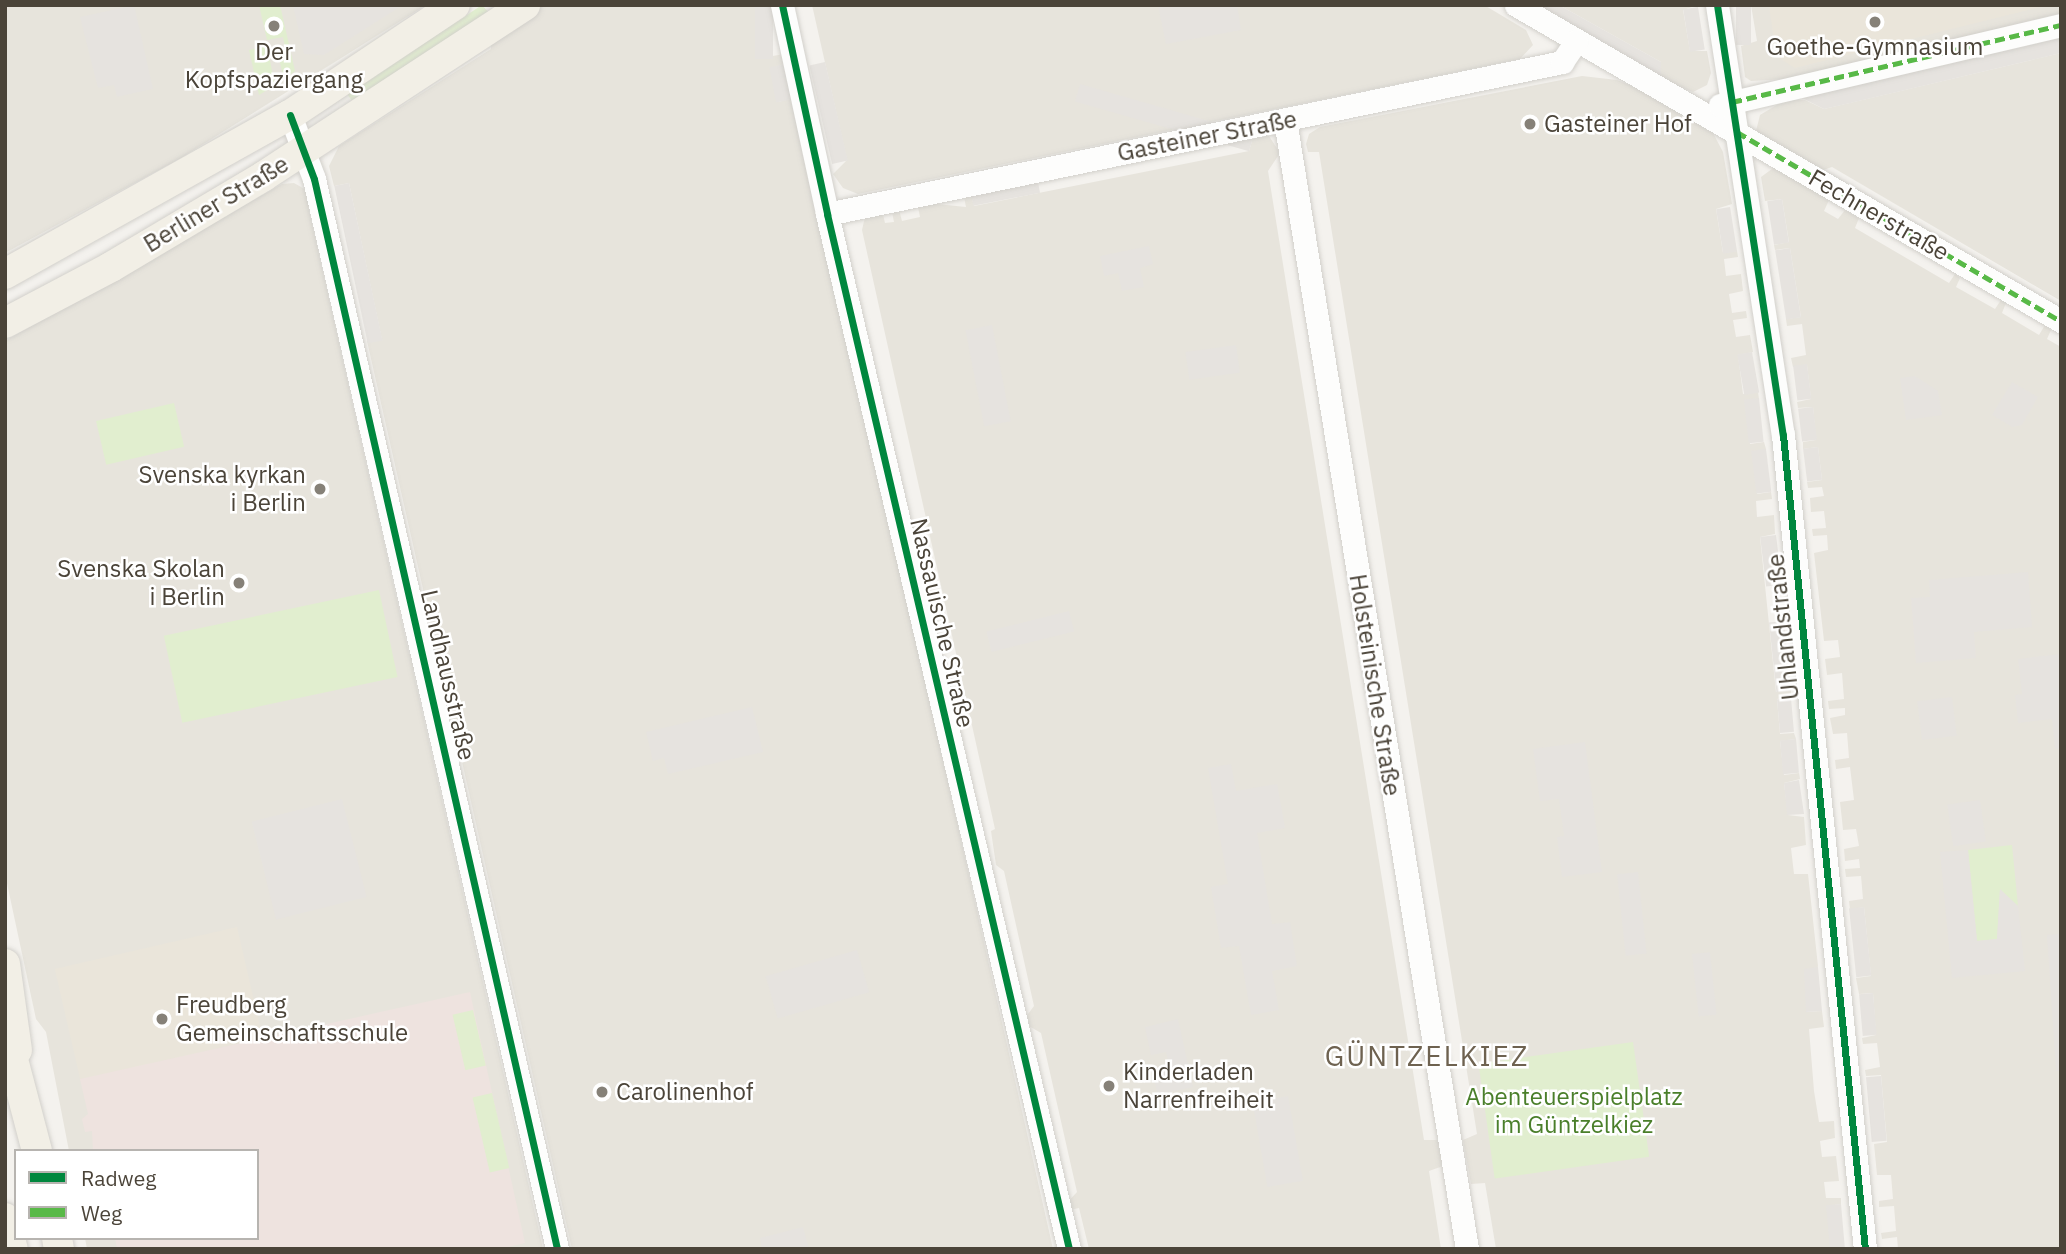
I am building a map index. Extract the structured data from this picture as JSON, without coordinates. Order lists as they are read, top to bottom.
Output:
{
  "streets": {
    "main road": ["Berliner Straße"],
    "street": [
      "Gasteiner Straße",
      "Fechnerstraße",
      "Nassauische Straße",
      "Uhlandstraße",
      "Landhausstraße",
      "Holsteinische Straße"
    ]
  },
  "crossings": [
    ["Gasteiner Straße", "Fechnerstraße"],
    ["Gasteiner Straße", "Nassauische Straße"],
    ["Gasteiner Straße", "Holsteinische Straße"],
    ["Berliner Straße", "Landhausstraße"],
    ["Fechnerstraße", "Uhlandstraße"]
  ],
  "districts": ["GÜNTZELKIEZ"],
  "parks": ["Abenteuerspielplatz im Güntzelkiez"],
  "places": [
    "Goethe-Gymnasium",
    "Der Kopfspaziergang",
    "Gasteiner Hof",
    "Svenska kyrkan i Berlin",
    "Svenska Skolan i Berlin",
    "Freudberg Gemeinschaftsschule",
    "Kinderladen Narrenfreiheit",
    "Carolinenhof"
  ],
  "legend": ["Radweg", "Weg"]
}
